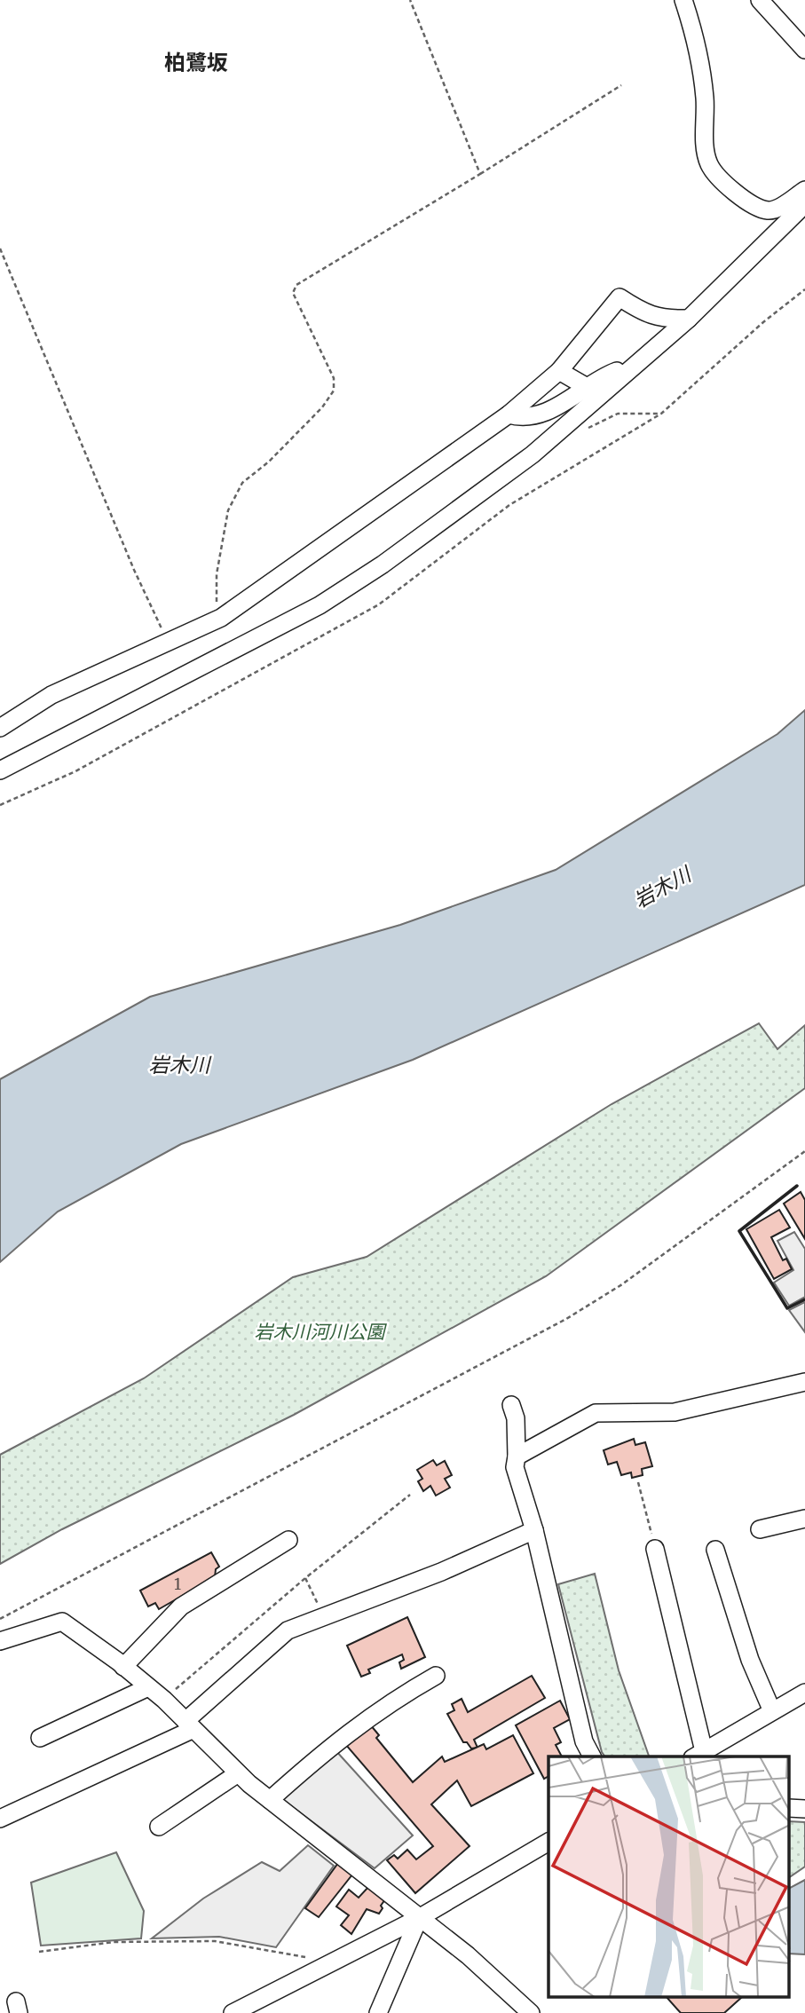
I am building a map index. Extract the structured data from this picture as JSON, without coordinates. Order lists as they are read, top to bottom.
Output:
{
  "districts": ["柏鷺坂"],
  "water": ["岩木川"],
  "parks": ["岩木川河川公園"],
  "house_numbers": ["1"]
}
